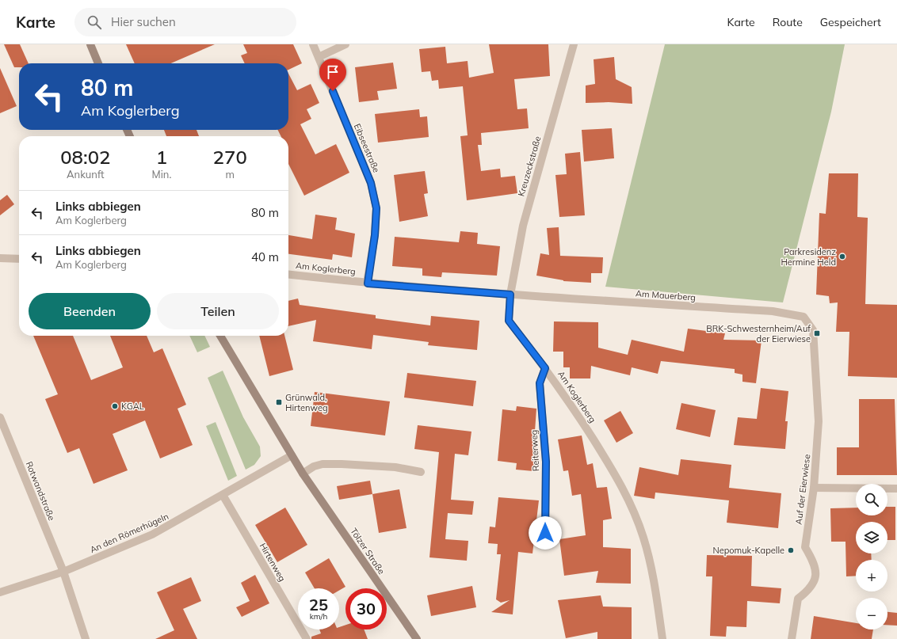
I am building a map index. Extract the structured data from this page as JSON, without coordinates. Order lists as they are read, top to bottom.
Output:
{
  "streets": {
    "main road": ["Tölzer Straße"],
    "street": [
      "Eibseestraße",
      "Kreuzeckstraße",
      "Am Koglerberg",
      "Am Mauerberg",
      "Reiterweg",
      "Auf der Eierwiese",
      "Rotwandstraße",
      "An den Römerhügeln",
      "Hirtenweg"
    ]
  },
  "crossings": [
    ["Eibseestraße", "Am Koglerberg"],
    ["Kreuzeckstraße", "Am Koglerberg"],
    ["Kreuzeckstraße", "Am Mauerberg"],
    ["Am Koglerberg", "Am Mauerberg"],
    ["Am Koglerberg", "Reiterweg"],
    ["Am Mauerberg", "Auf der Eierwiese"],
    ["Rotwandstraße", "An den Römerhügeln"],
    ["An den Römerhügeln", "Tölzer Straße"],
    ["An den Römerhügeln", "Hirtenweg"]
  ],
  "places": {
    "other": ["Parkresidenz Hermine Held", "KGAL", "Nepomuk-Kapelle"],
    "transit": ["BRK-Schwesternheim/Auf der Eierwiese", "Grünwald, Hirtenweg"]
  },
  "page": {
    "header": "Karte",
    "search": "Hier suchen",
    "nav": ["Karte", "Route", "Gespeichert"],
    "turn": ["80 m", "Am Koglerberg"],
    "eta": [
      "08:02",
      "Ankunft",
      "1",
      "Min.",
      "270",
      "m"
    ],
    "list": [
      {
        "name": "Links abbiegen",
        "note": "Am Koglerberg",
        "value": "80 m"
      },
      {
        "name": "Links abbiegen",
        "note": "Am Koglerberg",
        "value": "40 m"
      }
    ],
    "buttons": ["Beenden", "Teilen"],
    "map_buttons": ["+", "−"],
    "speed": "25 km/h",
    "limit": "30"
  }
}
